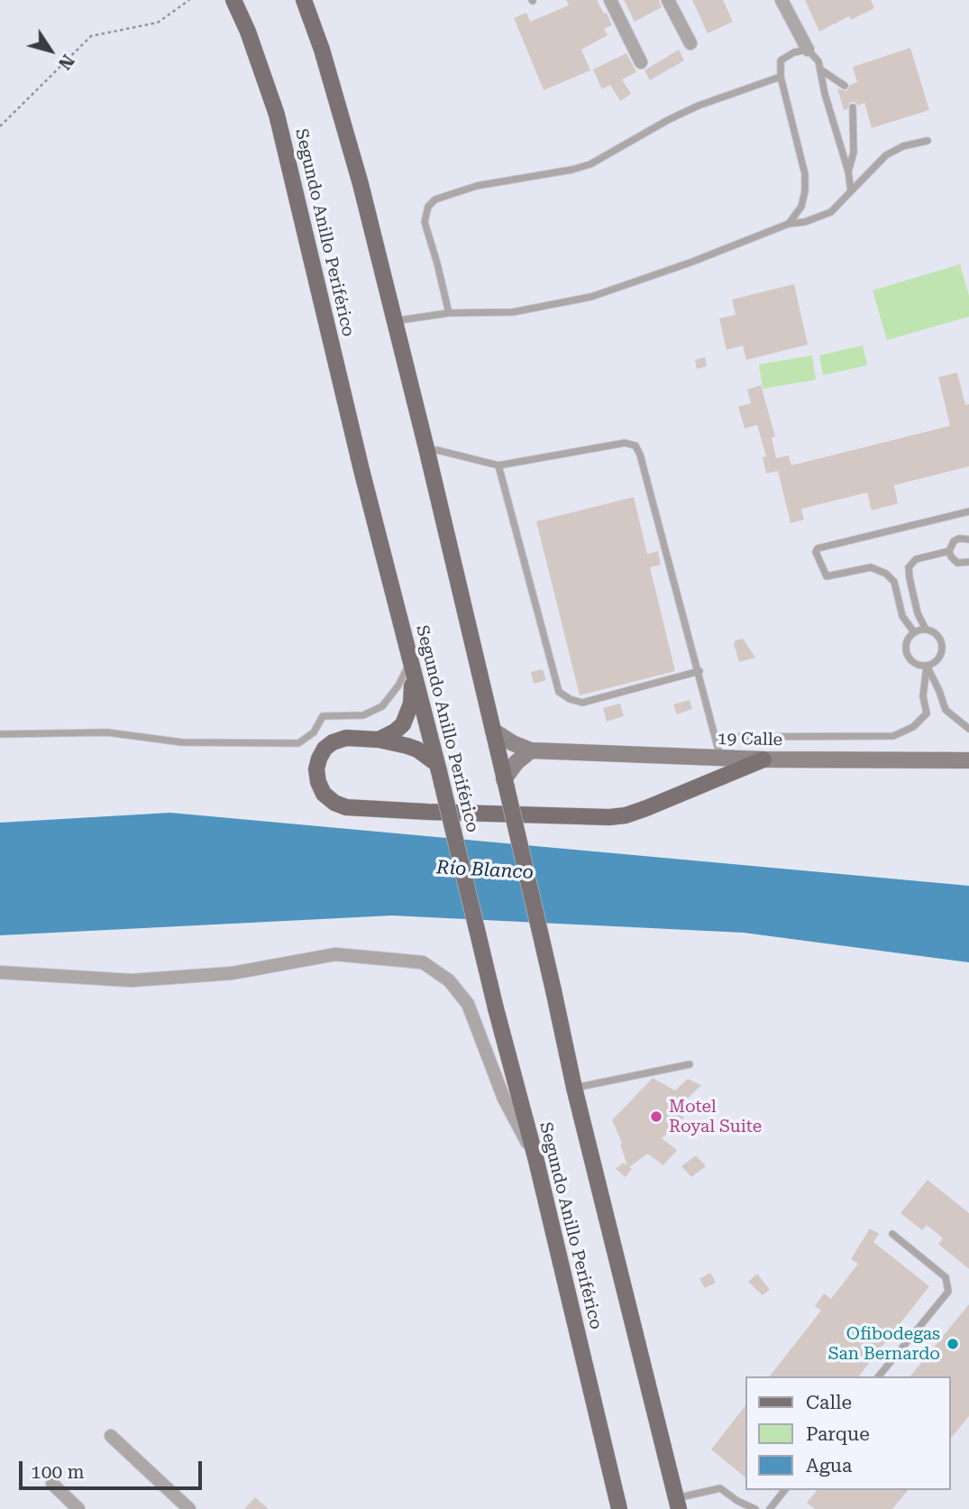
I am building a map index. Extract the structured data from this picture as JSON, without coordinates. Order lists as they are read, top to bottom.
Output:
{
  "streets": {
    "main road": ["Segundo Anillo Periférico", "19 Calle"]
  },
  "water": ["Río Blanco"],
  "places": ["Motel Royal Suite", "Ofibodegas San Bernardo"],
  "legend": ["Calle", "Parque", "Agua"],
  "scale_bar": "100 m",
  "north": "bottom right"
}
